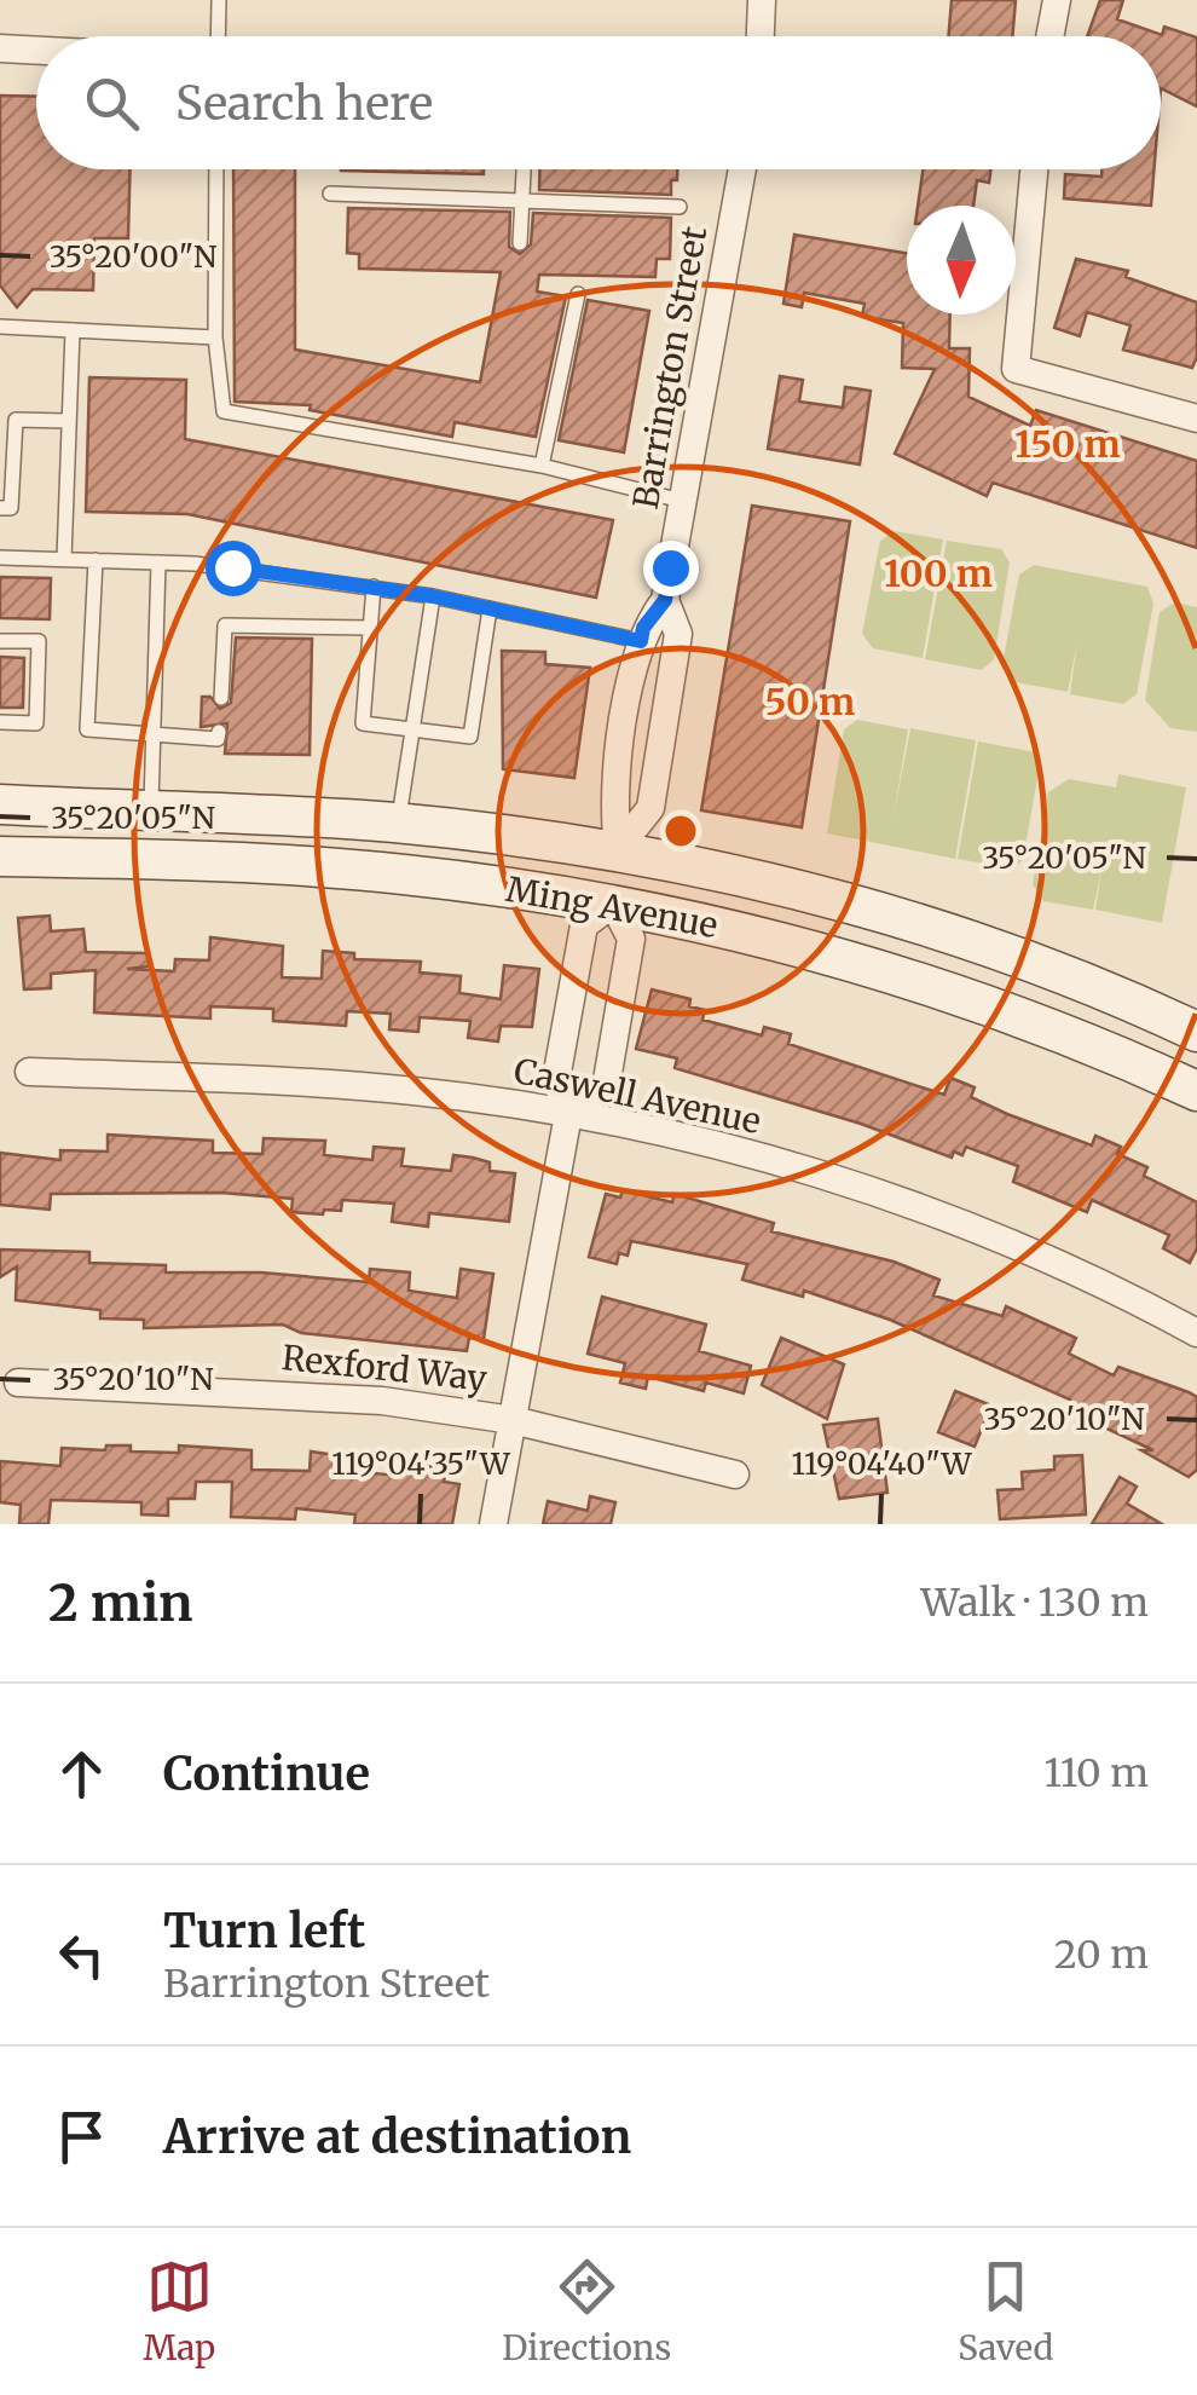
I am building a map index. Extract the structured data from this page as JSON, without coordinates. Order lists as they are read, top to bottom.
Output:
{
  "streets": {
    "main road": ["Ming Avenue"],
    "street": ["Barrington Street", "Caswell Avenue", "Rexford Way"]
  },
  "crossings": [
    ["Barrington Street", "Ming Avenue"]
  ],
  "north": "bottom",
  "page": {
    "search": "Search here",
    "heading": ["2 min", "Walk · 130 m"],
    "list": [
      ["Continue", "110 m"],
      ["Turn left", "Barrington Street", "20 m"],
      "Arrive at destination"
    ],
    "nav": ["Map", "Directions", "Saved"]
  },
  "coordinates": [
    "35°20'00\"N",
    "35°20'05\"N",
    "35°20'10\"N",
    "119°04'35\"W",
    "119°04'40\"W"
  ],
  "rings": ["150 m", "100 m", "50 m"]
}
